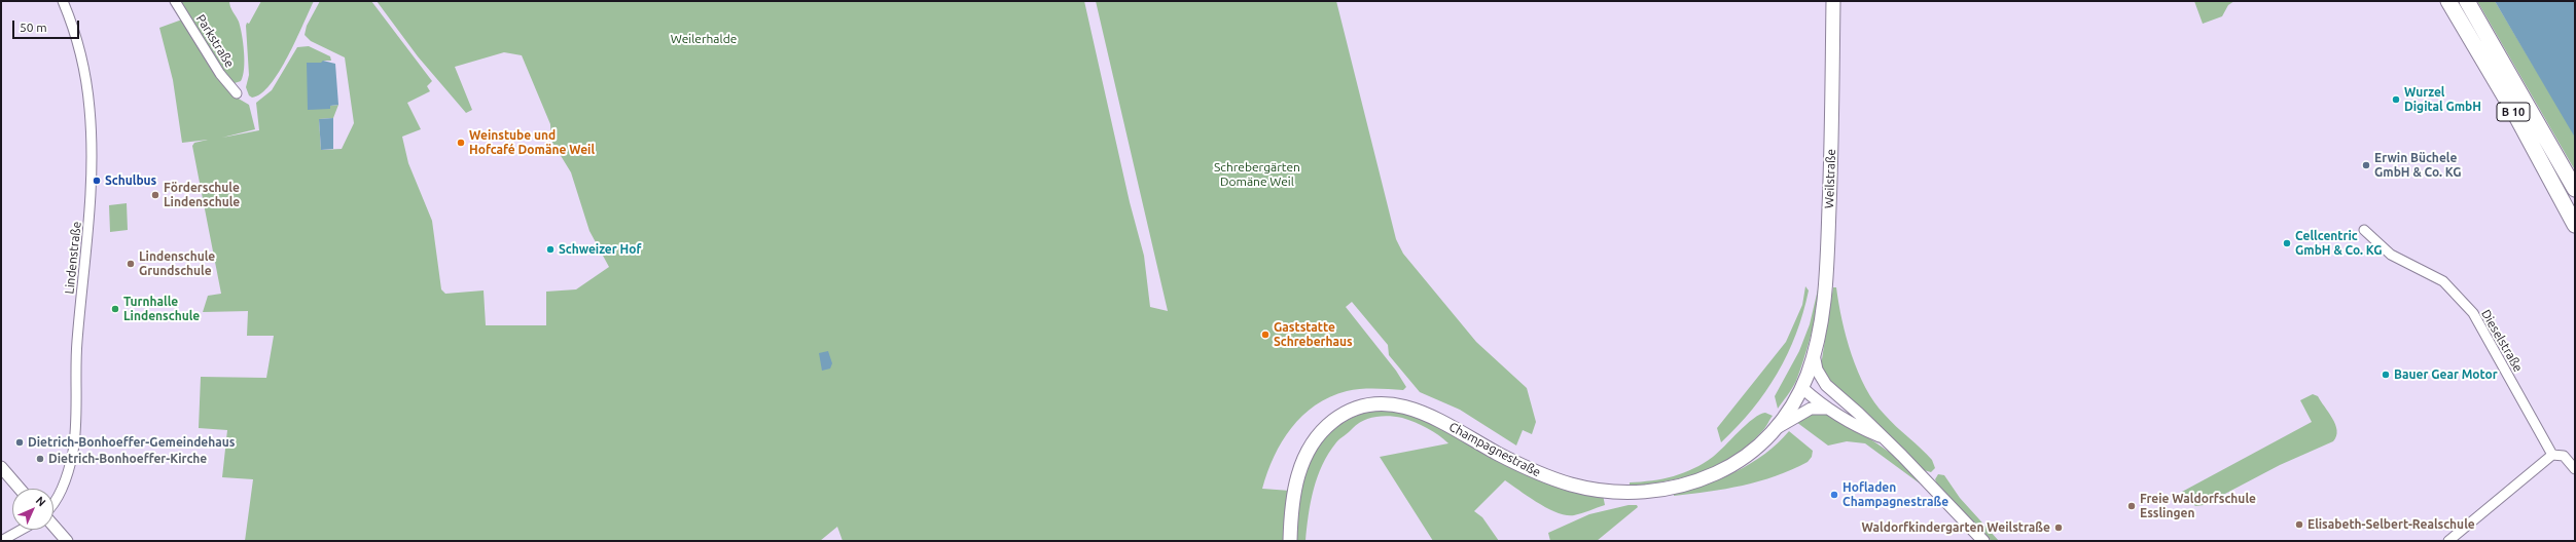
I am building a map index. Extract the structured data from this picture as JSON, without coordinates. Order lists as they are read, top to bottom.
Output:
{
  "streets": {
    "highway": ["B 10"],
    "main road": ["Weilstraße", "Champagnestraße"],
    "street": ["Parkstraße", "Lindenstraße", "Dieselstraße"]
  },
  "crossings": [
    ["Weilstraße", "Champagnestraße"]
  ],
  "parks": ["Weilerhalde", "Schrebergärten Domäne Weil"],
  "places": [
    "Wurzel Digital GmbH",
    "Weinstube und Hofcafé Domäne Weil",
    "Erwin Büchele GmbH & Co. KG",
    "Schulbus",
    "Förderschule Lindenschule",
    "Cellcentric GmbH & Co. KG",
    "Schweizer Hof",
    "Lindenschule Grundschule",
    "Turnhalle Lindenschule",
    "Gaststatte Schreberhaus",
    "Bauer Gear Motor",
    "Dietrich-Bonhoeffer-Gemeindehaus",
    "Dietrich-Bonhoeffer-Kirche",
    "Hofladen Champagnestraße",
    "Freie Waldorfschule Esslingen",
    "Elisabeth-Selbert-Realschule",
    "Waldorfkindergarten Weilstraße"
  ],
  "scale_bar": "50 m",
  "north": "top right"
}
